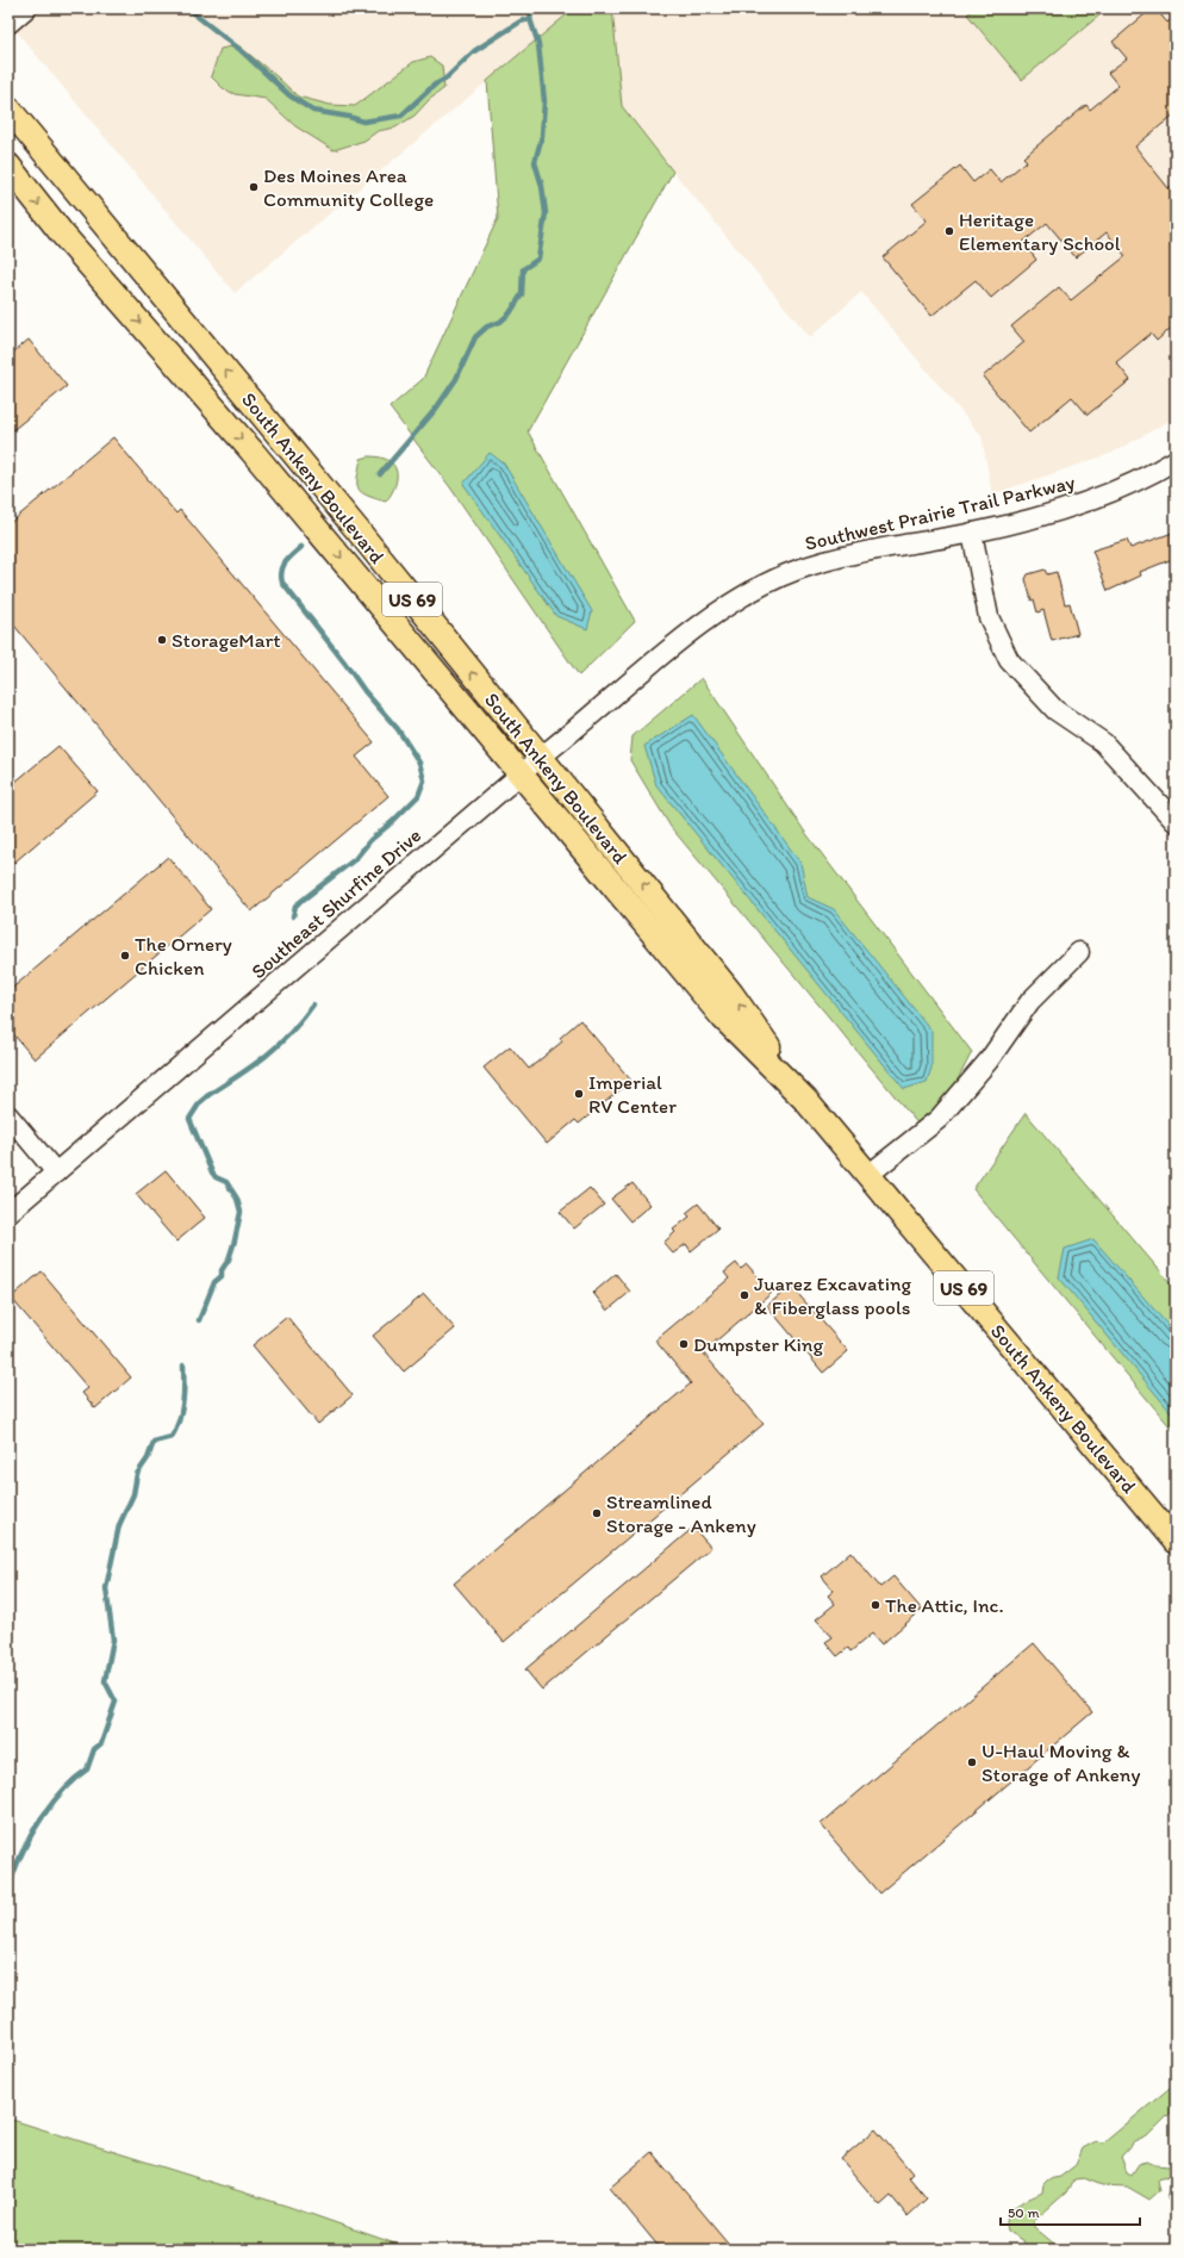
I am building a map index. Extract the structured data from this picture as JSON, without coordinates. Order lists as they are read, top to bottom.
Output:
{
  "streets": {
    "main road": ["South Ankeny Boulevard", "US 69"],
    "street": ["Southwest Prairie Trail Parkway", "Southeast Shurfine Drive"]
  },
  "crossings": [
    ["South Ankeny Boulevard", "Southwest Prairie Trail Parkway"],
    ["South Ankeny Boulevard", "Southeast Shurfine Drive"],
    ["Southwest Prairie Trail Parkway", "Southeast Shurfine Drive"]
  ],
  "places": [
    "Des Moines Area Community College",
    "Heritage Elementary School",
    "StorageMart",
    "The Ornery Chicken",
    "Imperial RV Center",
    "Juarez Excavating & Fiberglass pools",
    "Dumpster King",
    "Streamlined Storage - Ankeny",
    "The Attic, Inc.",
    "U-Haul Moving & Storage of Ankeny"
  ],
  "scale_bar": "50 m"
}
